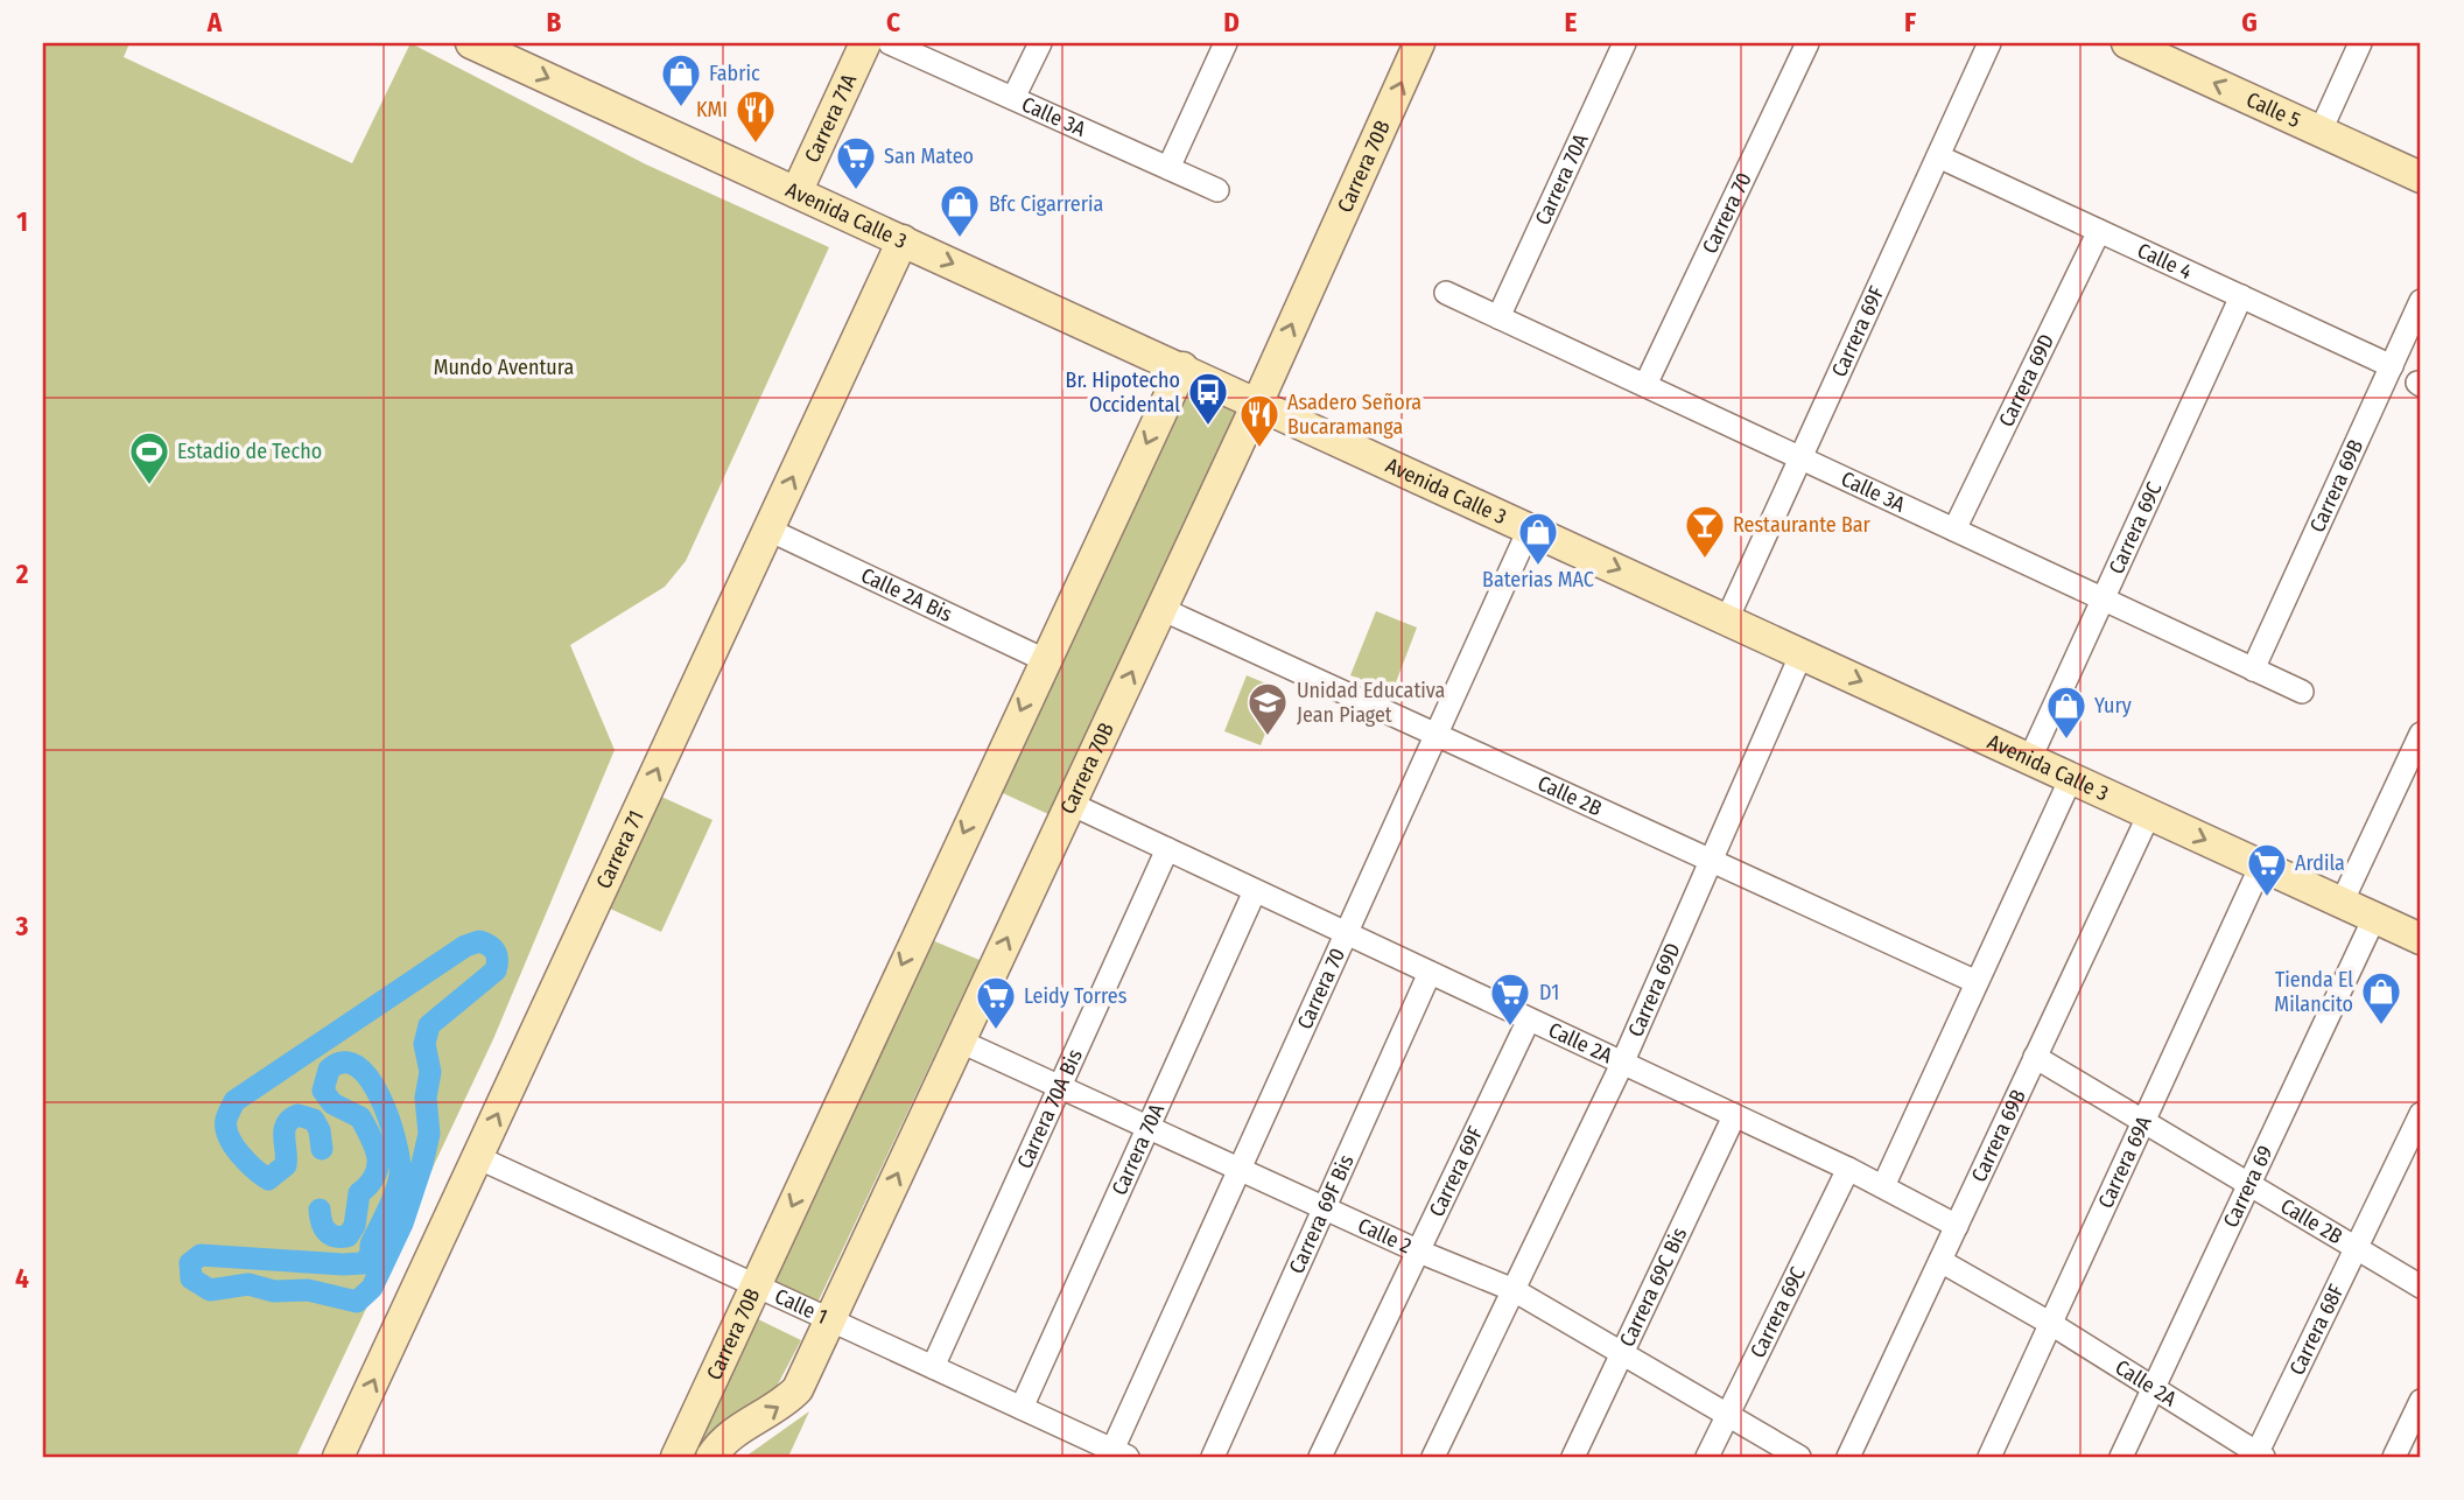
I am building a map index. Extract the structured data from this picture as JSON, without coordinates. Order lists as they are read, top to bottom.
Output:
{
  "streets": {
    "street": [
      "Calle 5",
      "Calle 3A",
      "Carrera 71A",
      "Carrera 70B",
      "Carrera 70A",
      "Avenida Calle 3",
      "Carrera 70",
      "Calle 4",
      "Carrera 69F",
      "Carrera 69D",
      "Carrera 69B",
      "Carrera 69C",
      "Calle 2A Bis",
      "Calle 2B",
      "Carrera 71",
      "Calle 2A",
      "Carrera 70A Bis",
      "Carrera 69A",
      "Carrera 69",
      "Carrera 69F Bis",
      "Calle 2",
      "Carrera 69C Bis",
      "Calle 1",
      "Carrera 68F"
    ]
  },
  "crossings": [
    ["Calle 3A", "Carrera 70A"],
    ["Calle 3A", "Carrera 70"],
    ["Calle 3A", "Carrera 69F"],
    ["Calle 3A", "Carrera 69D"],
    ["Calle 3A", "Carrera 69B"],
    ["Calle 3A", "Carrera 69C"],
    ["Carrera 71A", "Avenida Calle 3"],
    ["Carrera 70B", "Avenida Calle 3"],
    ["Carrera 70B", "Calle 2A Bis"],
    ["Carrera 70B", "Calle 2B"],
    ["Carrera 70B", "Calle 2A"],
    ["Carrera 70B", "Calle 2"],
    ["Carrera 70B", "Calle 1"],
    ["Carrera 70A", "Calle 2A"],
    ["Carrera 70A", "Calle 2"],
    ["Carrera 70A", "Calle 1"],
    ["Avenida Calle 3", "Carrera 70"],
    ["Avenida Calle 3", "Carrera 69F"],
    ["Avenida Calle 3", "Carrera 69D"],
    ["Avenida Calle 3", "Carrera 69B"],
    ["Avenida Calle 3", "Carrera 69C"],
    ["Avenida Calle 3", "Carrera 71"],
    ["Avenida Calle 3", "Carrera 69A"],
    ["Avenida Calle 3", "Carrera 69"],
    ["Carrera 70", "Calle 2B"],
    ["Carrera 70", "Calle 2A"],
    ["Carrera 70", "Calle 2"],
    ["Carrera 70", "Calle 1"],
    ["Calle 4", "Carrera 69F"],
    ["Calle 4", "Carrera 69D"],
    ["Calle 4", "Carrera 69B"],
    ["Calle 4", "Carrera 69C"],
    ["Carrera 69F", "Calle 2A"],
    ["Carrera 69F", "Calle 2"],
    ["Carrera 69D", "Calle 2B"],
    ["Carrera 69D", "Calle 2A"],
    ["Carrera 69D", "Calle 2"],
    ["Carrera 69B", "Calle 2B"],
    ["Carrera 69B", "Calle 2A"],
    ["Carrera 69C", "Calle 2A"],
    ["Carrera 69C", "Calle 2"],
    ["Calle 2A Bis", "Carrera 71"],
    ["Calle 2B", "Carrera 69A"],
    ["Calle 2B", "Carrera 69"],
    ["Calle 2B", "Carrera 68F"],
    ["Carrera 71", "Calle 1"],
    ["Calle 2A", "Carrera 70A Bis"],
    ["Calle 2A", "Carrera 69A"],
    ["Calle 2A", "Carrera 69"],
    ["Calle 2A", "Carrera 69F Bis"],
    ["Calle 2A", "Carrera 69C Bis"],
    ["Calle 2A", "Carrera 68F"],
    ["Carrera 70A Bis", "Calle 2"],
    ["Carrera 70A Bis", "Calle 1"],
    ["Carrera 69F Bis", "Calle 2"],
    ["Calle 2", "Carrera 69C Bis"]
  ],
  "one_way": ["Calle 5", "Avenida Calle 3", "Carrera 71"],
  "parks": ["Mundo Aventura"],
  "places": {
    "shop": [
      "Fabric",
      "Bfc Cigarreria",
      "Baterias MAC",
      "Yury",
      "Tienda El Milancito"
    ],
    "restaurant": ["KMI", "Asadero Señora Bucaramanga"],
    "supermarket": [
      "San Mateo",
      "Ardila",
      "D1",
      "Leidy Torres"
    ],
    "bus stop": ["Br. Hipotecho Occidental"],
    "sports": ["Estadio de Techo"],
    "bar": ["Restaurante Bar"],
    "school or university": ["Unidad Educativa Jean Piaget"]
  },
  "grid": {
    "columns": [
      "A",
      "B",
      "C",
      "D",
      "E",
      "F",
      "G"
    ],
    "rows": [
      "1",
      "2",
      "3",
      "4"
    ]
  }
}
